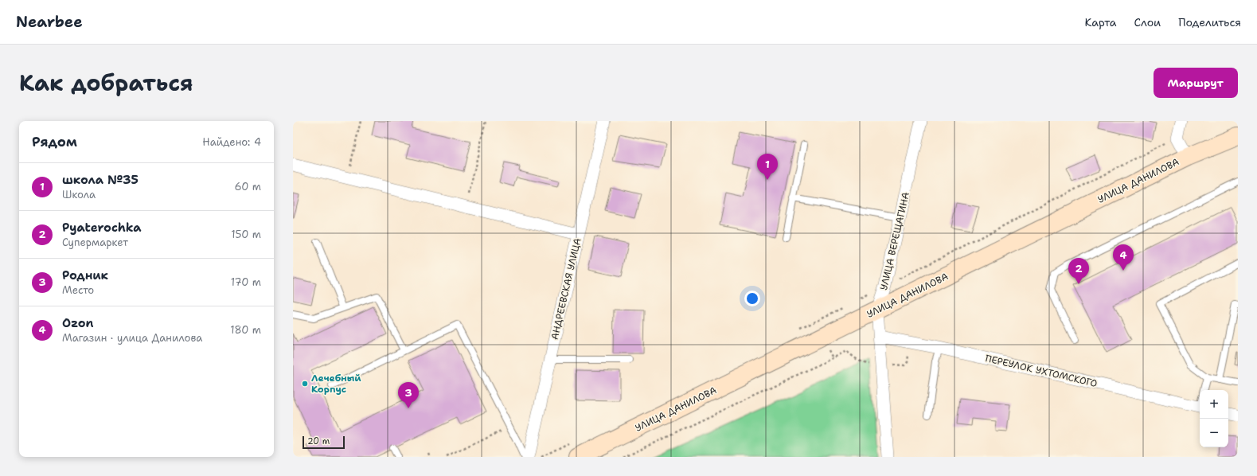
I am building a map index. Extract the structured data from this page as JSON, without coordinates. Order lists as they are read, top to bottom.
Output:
{
  "streets": {
    "main road": ["УЛИЦА ДАНИЛОВА"],
    "street": ["УЛИЦА ВЕРЕЩАГИНА", "АНДРЕЕВСКАЯ УЛИЦА", "ПЕРЕУЛОК УХТОМСКОГО"]
  },
  "crossings": [
    ["УЛИЦА ДАНИЛОВА", "УЛИЦА ВЕРЕЩАГИНА"],
    ["УЛИЦА ВЕРЕЩАГИНА", "ПЕРЕУЛОК УХТОМСКОГО"]
  ],
  "places": ["Лечебный Корпус"],
  "scale_bar": "20 m",
  "page": {
    "header": "Nearbee",
    "nav": ["Карта", "Слои", "Поделиться"],
    "title": "Как добраться",
    "buttons": "Маршрут",
    "heading": ["Рядом", "Найдено: 4"],
    "pins": [
      "1",
      "4",
      "2",
      "3"
    ],
    "list": [
      {
        "mark": "1",
        "name": "школа №35",
        "note": "Школа",
        "value": "60 m"
      },
      {
        "mark": "2",
        "name": "Pyaterochka",
        "note": "Супермаркет",
        "value": "150 m"
      },
      {
        "mark": "3",
        "name": "Родник",
        "note": "Место",
        "value": "170 m"
      },
      {
        "mark": "4",
        "name": "Ozon",
        "note": "Магазин · улица Данилова",
        "value": "180 m"
      }
    ],
    "map_buttons": ["+", "−"],
    "scale": "20 m"
  }
}
